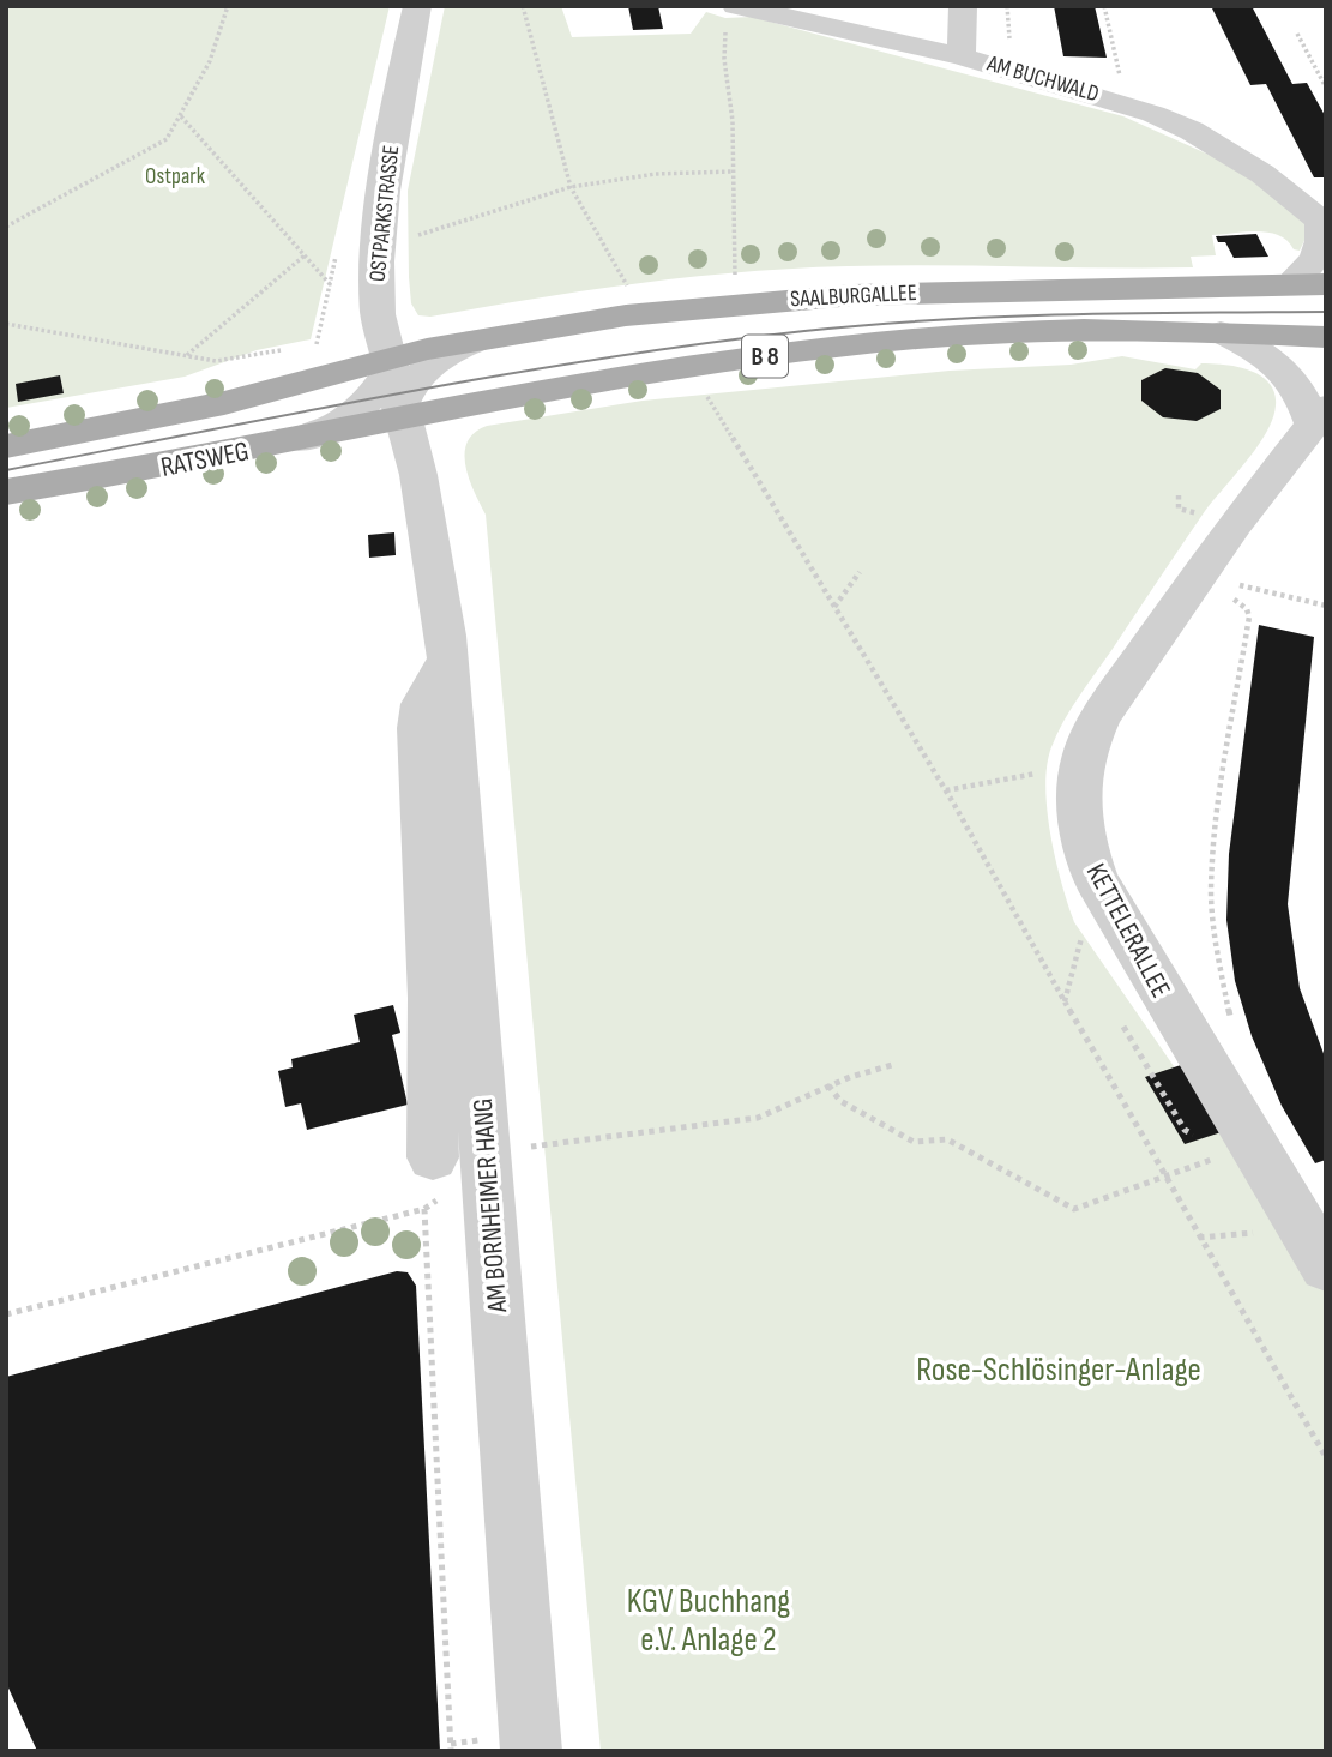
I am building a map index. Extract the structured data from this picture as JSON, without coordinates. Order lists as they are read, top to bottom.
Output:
{
  "streets": {
    "main road": ["SAALBURGALLEE", "B 8", "RATSWEG"],
    "street": [
      "AM BUCHWALD",
      "OSTPARKSTRASSE",
      "KETTELERALLEE",
      "AM BORNHEIMER HANG"
    ]
  },
  "crossings": [
    ["AM BUCHWALD", "SAALBURGALLEE"],
    ["OSTPARKSTRASSE", "SAALBURGALLEE"],
    ["OSTPARKSTRASSE", "B 8"],
    ["OSTPARKSTRASSE", "RATSWEG"],
    ["OSTPARKSTRASSE", "AM BORNHEIMER HANG"],
    ["SAALBURGALLEE", "B 8"],
    ["SAALBURGALLEE", "RATSWEG"],
    ["SAALBURGALLEE", "KETTELERALLEE"],
    ["SAALBURGALLEE", "AM BORNHEIMER HANG"],
    ["B 8", "RATSWEG"],
    ["B 8", "AM BORNHEIMER HANG"],
    ["RATSWEG", "AM BORNHEIMER HANG"]
  ],
  "parks": ["Ostpark", "Rose-Schlösinger-Anlage", "KGV Buchhang e.V. Anlage 2"]
}
